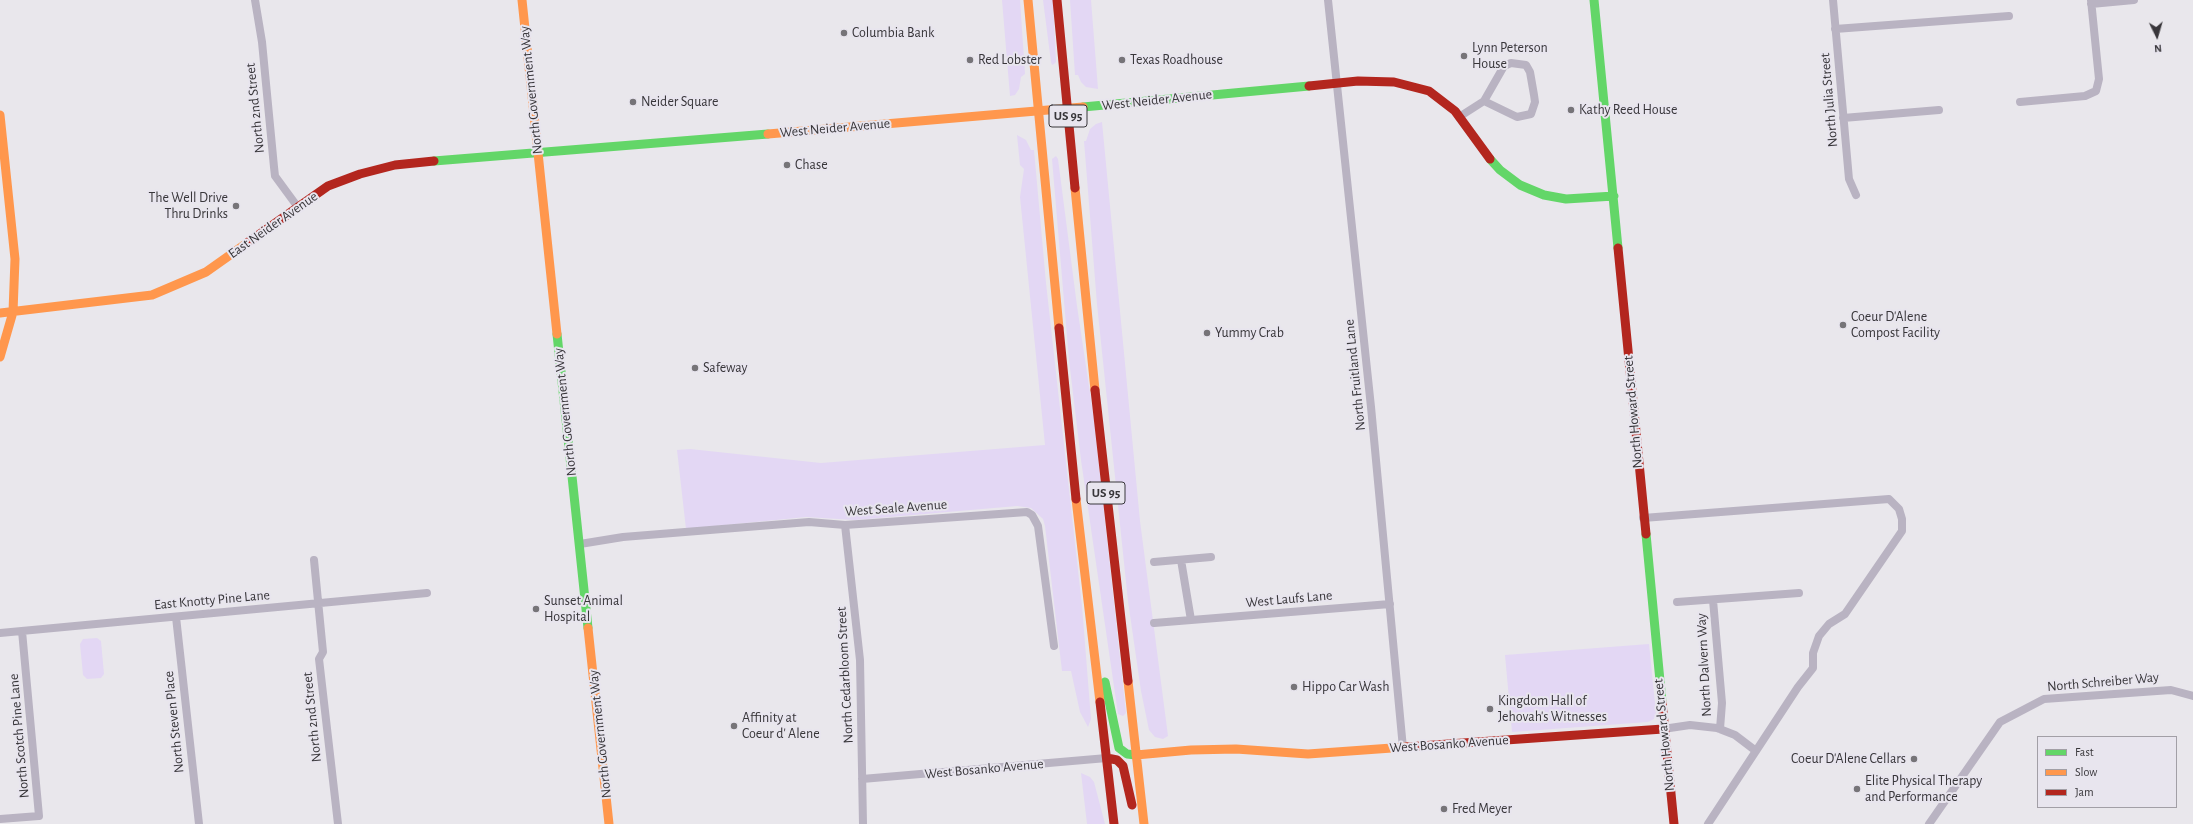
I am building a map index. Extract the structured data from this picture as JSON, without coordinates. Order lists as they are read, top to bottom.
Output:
{
  "streets": {
    "main road": [
      "North Government Way",
      "West Neider Avenue",
      "US 95",
      "East Neider Avenue",
      "North Howard Street",
      "West Bosanko Avenue"
    ],
    "street": [
      "North Julia Street",
      "North 2nd Street",
      "North Fruitland Lane",
      "West Seale Avenue",
      "West Laufs Lane",
      "East Knotty Pine Lane",
      "North Dalvern Way",
      "North Cedarbloom Street",
      "North Schreiber Way",
      "North Steven Place",
      "North Scotch Pine Lane"
    ]
  },
  "crossings": [
    ["North Government Way", "West Neider Avenue"],
    ["North Government Way", "East Neider Avenue"],
    ["North Government Way", "West Seale Avenue"],
    ["West Neider Avenue", "US 95"],
    ["West Neider Avenue", "East Neider Avenue"],
    ["West Neider Avenue", "North Fruitland Lane"],
    ["West Neider Avenue", "North Howard Street"],
    ["North 2nd Street", "East Neider Avenue"],
    ["North 2nd Street", "East Knotty Pine Lane"],
    ["US 95", "West Bosanko Avenue"],
    ["North Fruitland Lane", "West Laufs Lane"],
    ["North Fruitland Lane", "West Bosanko Avenue"],
    ["North Howard Street", "West Bosanko Avenue"],
    ["West Seale Avenue", "North Cedarbloom Street"],
    ["East Knotty Pine Lane", "North Steven Place"],
    ["East Knotty Pine Lane", "North Scotch Pine Lane"],
    ["North Dalvern Way", "West Bosanko Avenue"],
    ["North Cedarbloom Street", "West Bosanko Avenue"]
  ],
  "places": [
    "Columbia Bank",
    "Lynn Peterson House",
    "Red Lobster",
    "Texas Roadhouse",
    "Neider Square",
    "Kathy Reed House",
    "Chase",
    "The Well Drive Thru Drinks",
    "Coeur D'Alene Compost Facility",
    "Yummy Crab",
    "Safeway",
    "Sunset Animal Hospital",
    "Hippo Car Wash",
    "Kingdom Hall of Jehovah's Witnesses",
    "Affinity at Coeur d' Alene",
    "Coeur D'Alene Cellars",
    "Elite Physical Therapy and Performance",
    "Fred Meyer"
  ],
  "legend": ["Fast", "Slow", "Jam"],
  "north": "bottom"
}
